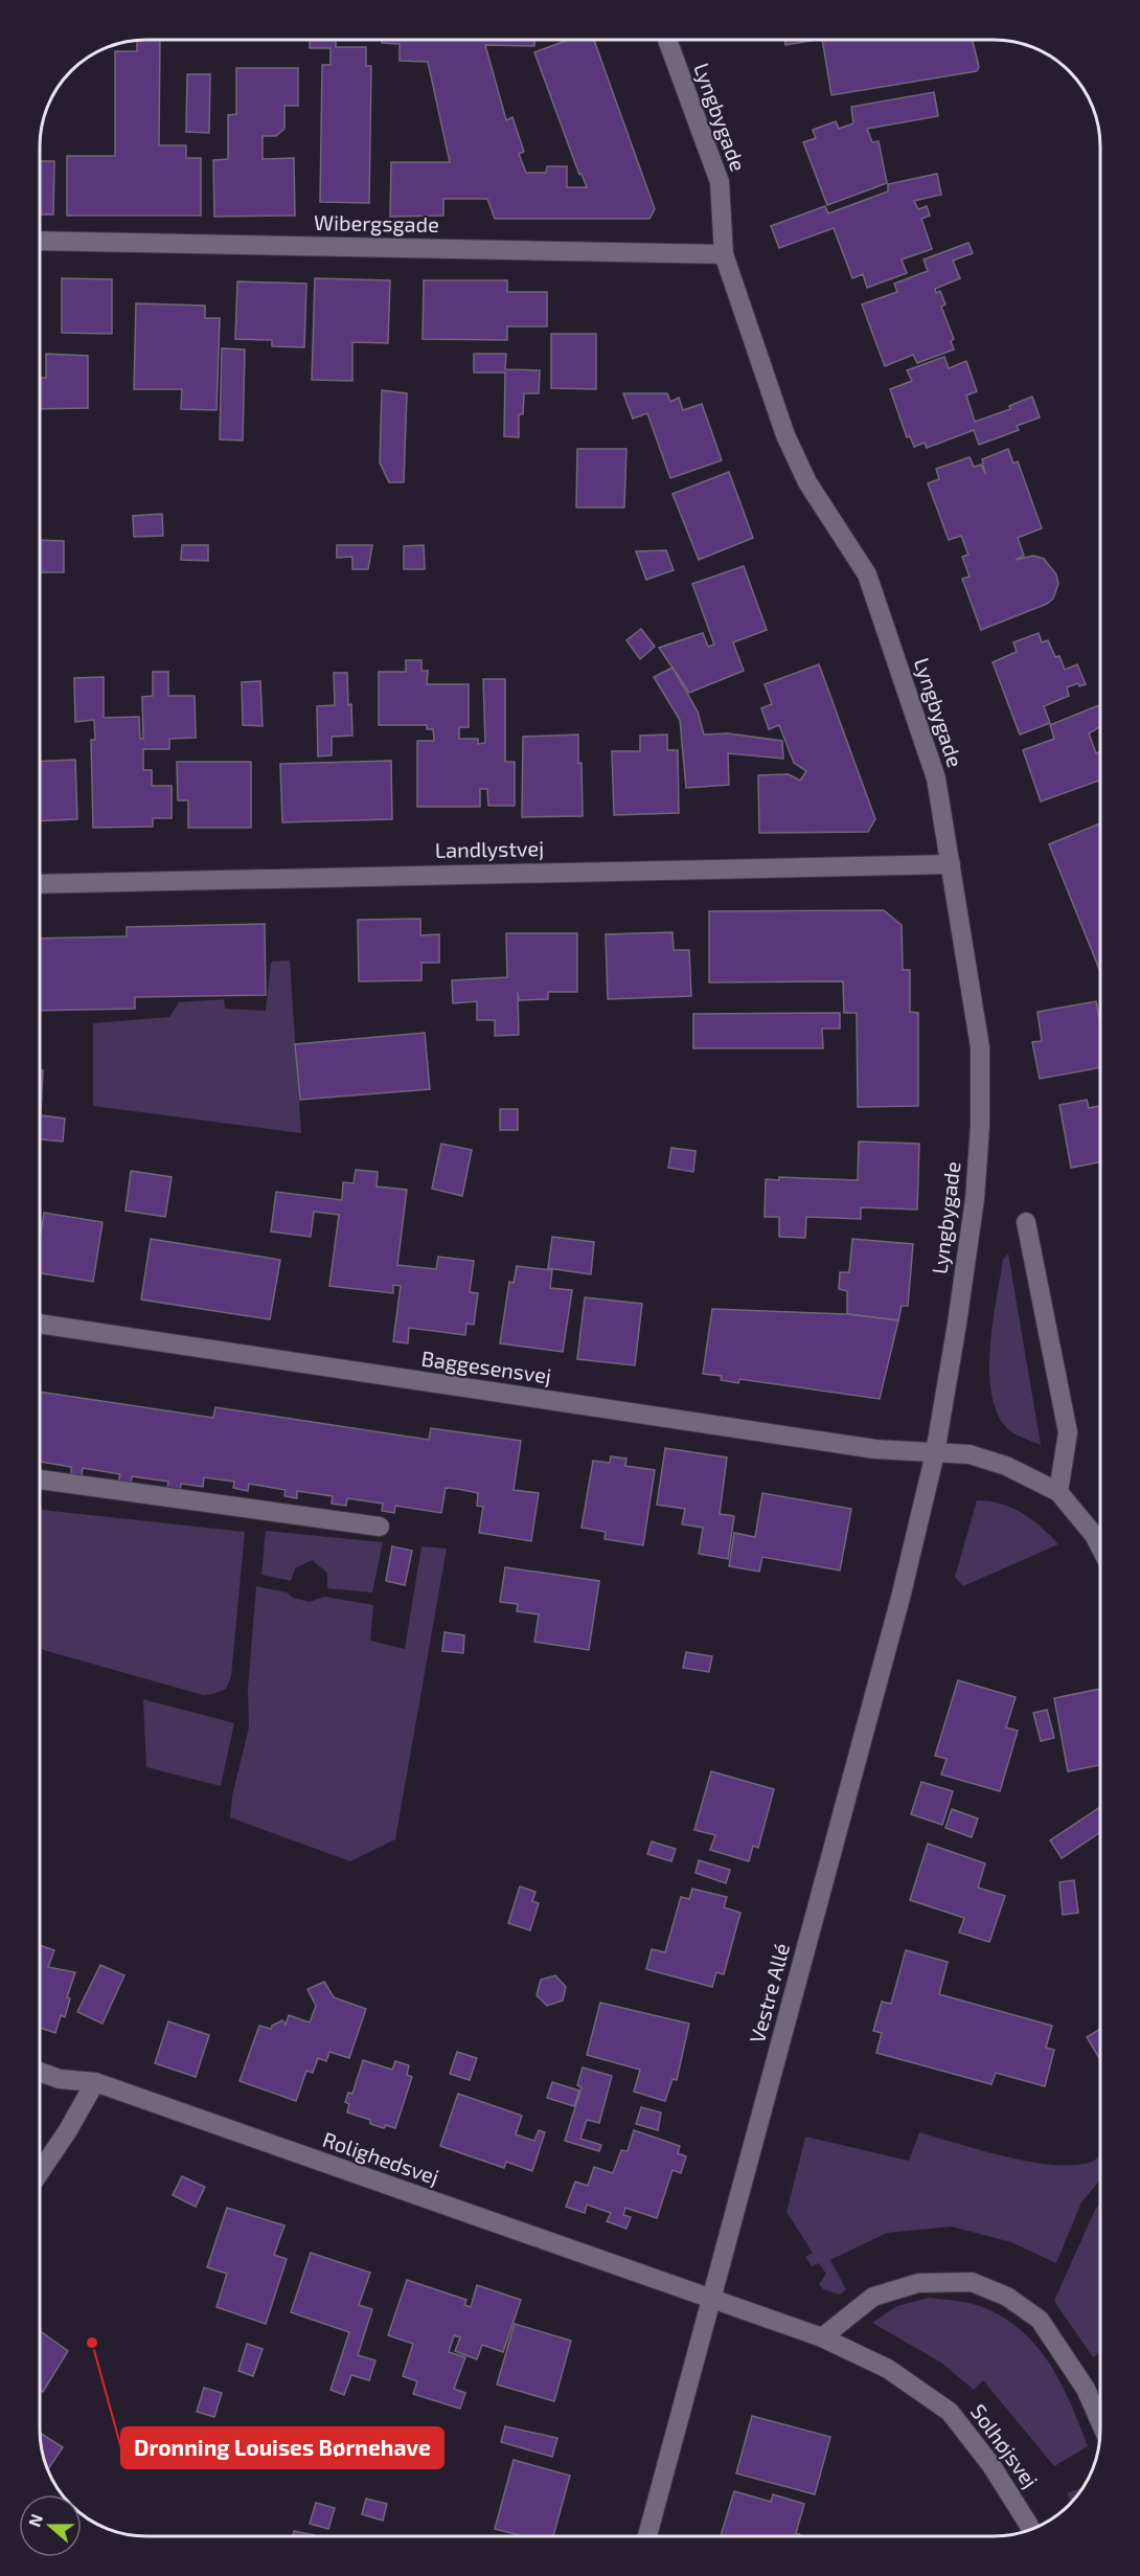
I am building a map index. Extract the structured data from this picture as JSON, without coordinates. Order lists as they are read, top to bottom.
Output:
{
  "streets": {
    "street": [
      "Lyngbygade",
      "Wibergsgade",
      "Landlystvej",
      "Baggesensvej",
      "Vestre Allé",
      "Rolighedsvej",
      "Solhøjsvej"
    ]
  },
  "crossings": [
    ["Lyngbygade", "Wibergsgade"],
    ["Lyngbygade", "Landlystvej"],
    ["Lyngbygade", "Baggesensvej"],
    ["Lyngbygade", "Vestre Allé"],
    ["Baggesensvej", "Vestre Allé"],
    ["Vestre Allé", "Rolighedsvej"],
    ["Vestre Allé", "Solhøjsvej"],
    ["Rolighedsvej", "Solhøjsvej"]
  ],
  "places": ["Dronning Louises Børnehave"],
  "north": "left"
}
